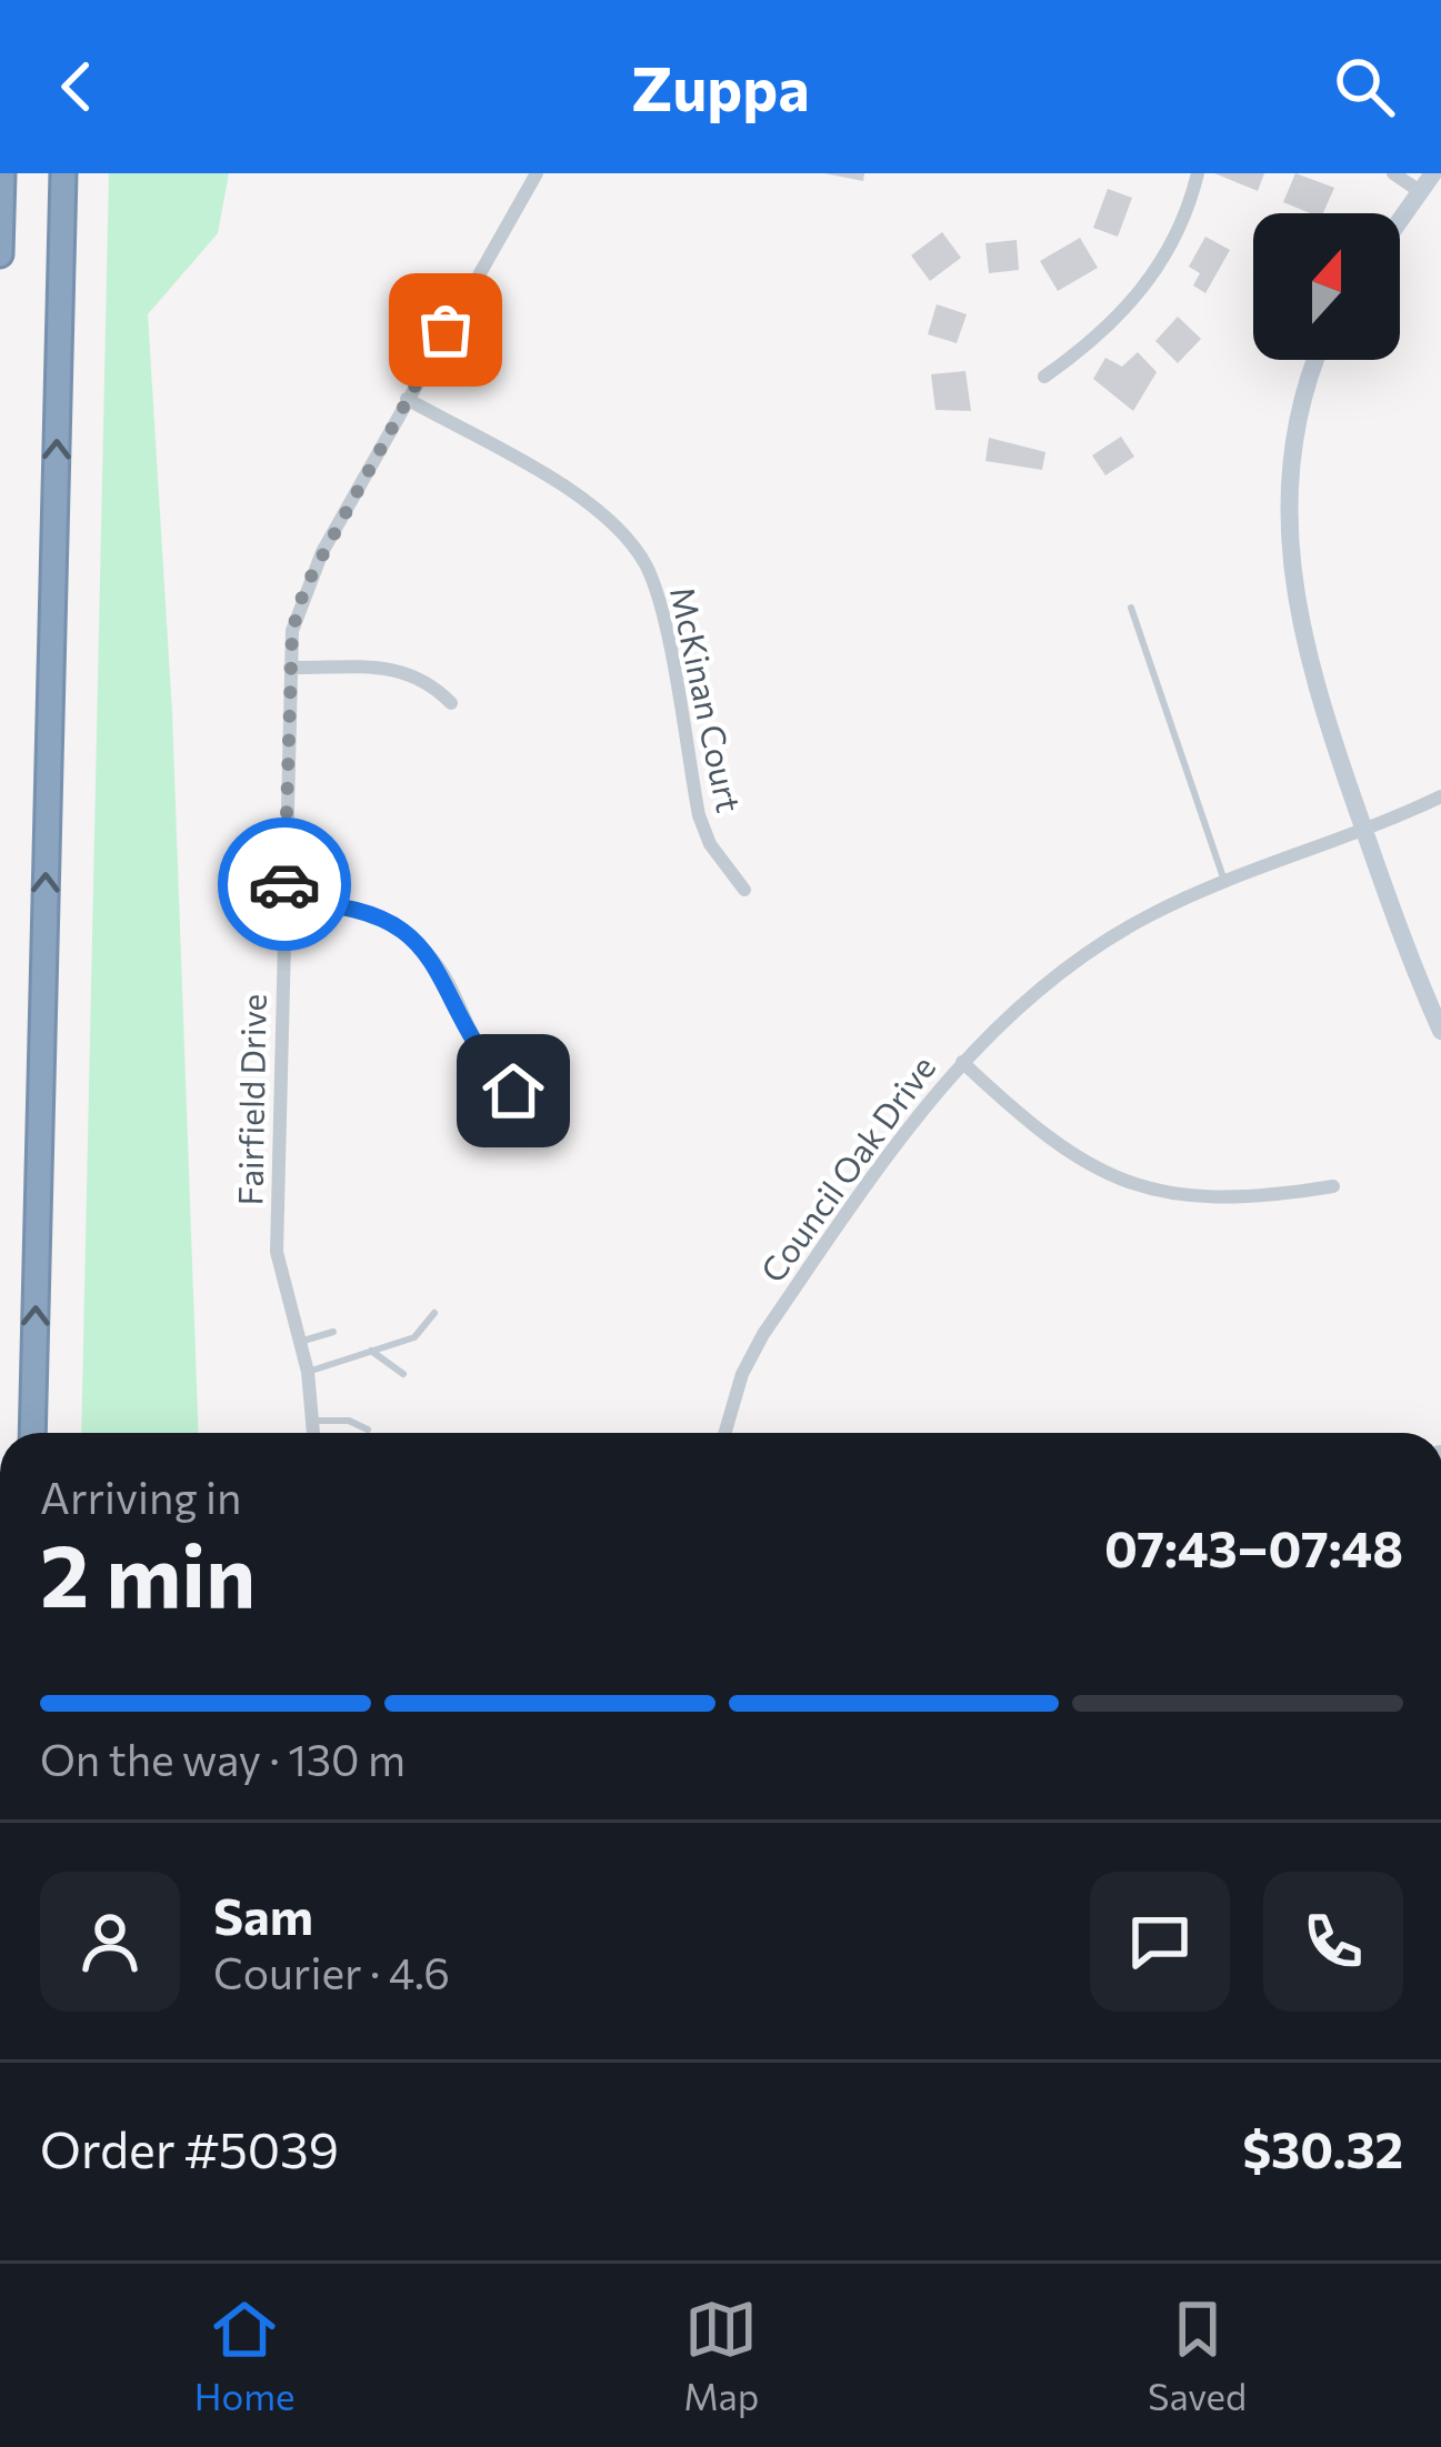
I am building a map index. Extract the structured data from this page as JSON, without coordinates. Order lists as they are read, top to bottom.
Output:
{
  "streets": {
    "street": ["McKinan Court", "Fairfield Drive", "Council Oak Drive"]
  },
  "crossings": [
    ["McKinan Court", "Fairfield Drive"]
  ],
  "north": "top",
  "page": {
    "header": "Zuppa",
    "heading": ["2 min", "Arriving in", "07:43–07:48"],
    "panel": [
      "Sam",
      "Courier · 4.6",
      "Order #5039",
      "$30.32"
    ],
    "bar": "On the way · 130 m",
    "tabs": ["Home", "Map", "Saved"]
  }
}
